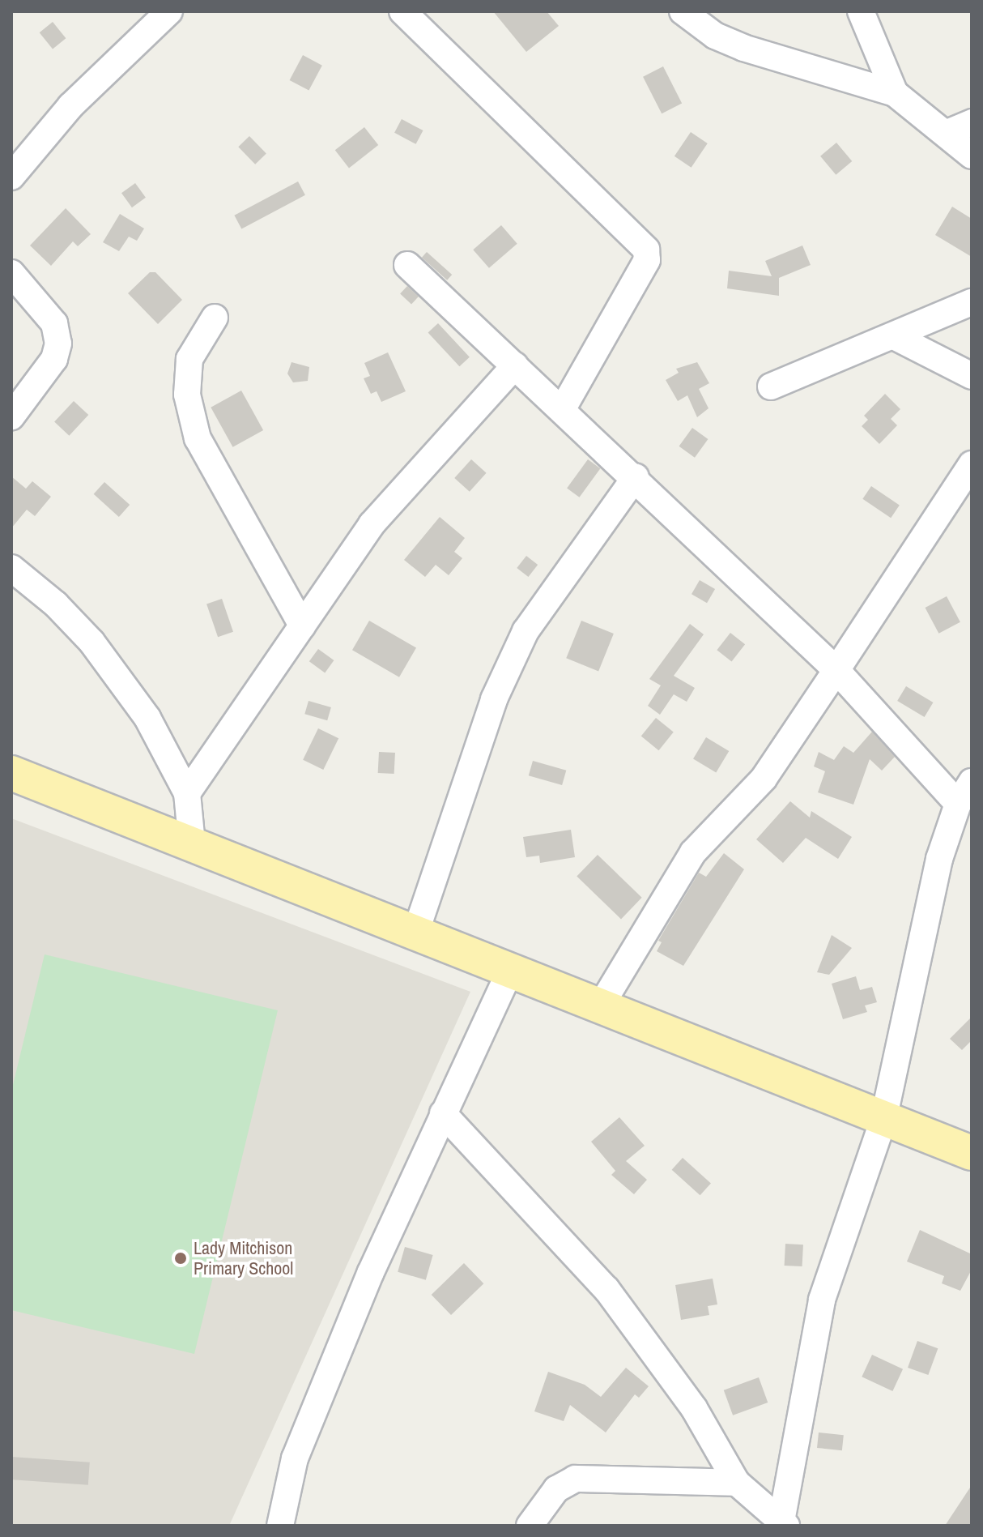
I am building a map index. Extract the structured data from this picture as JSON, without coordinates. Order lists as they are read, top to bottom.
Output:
{
  "places": ["Lady Mitchison Primary School"]
}
